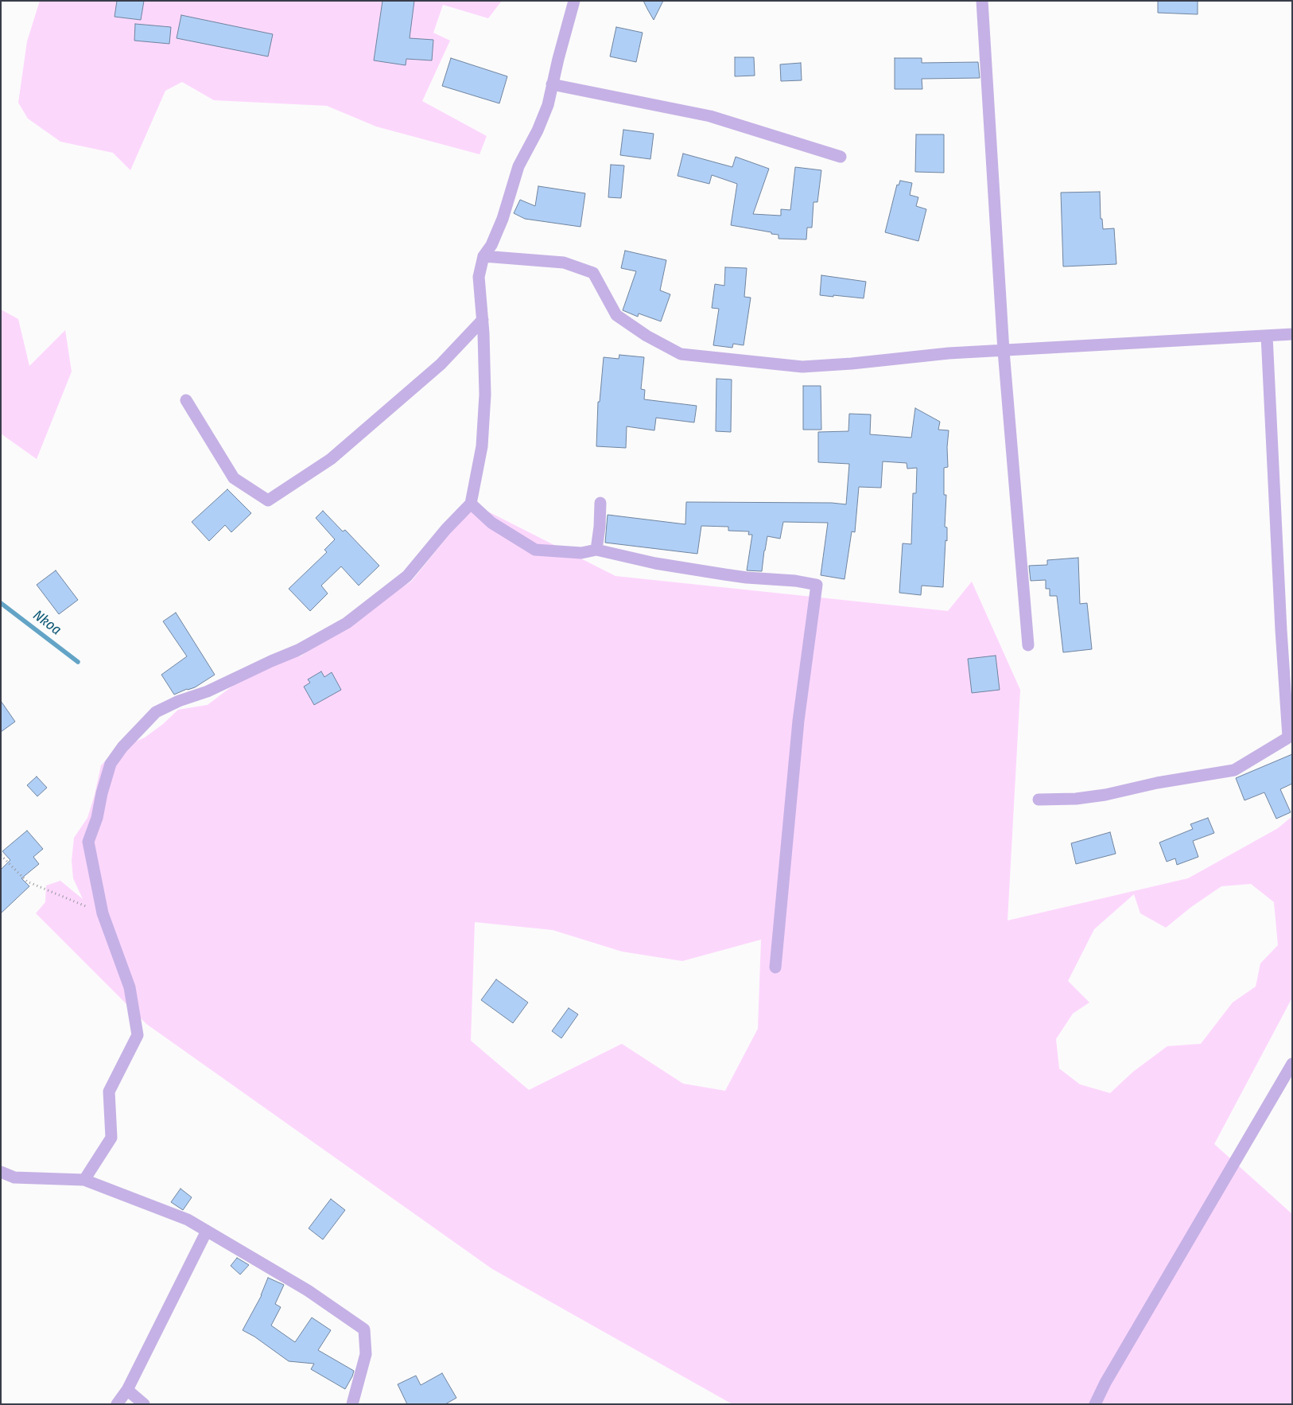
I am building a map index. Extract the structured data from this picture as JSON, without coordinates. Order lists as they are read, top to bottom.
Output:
{
  "water": ["Nkoa"]
}
